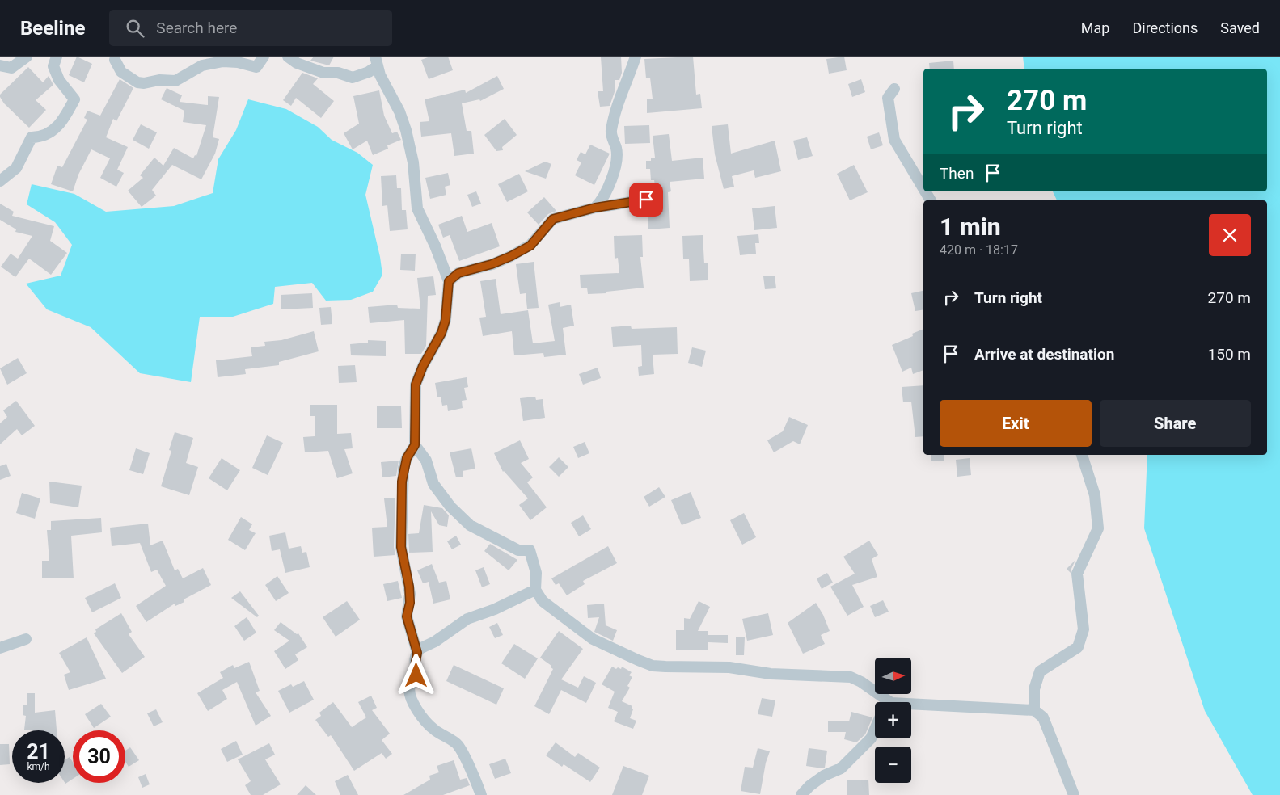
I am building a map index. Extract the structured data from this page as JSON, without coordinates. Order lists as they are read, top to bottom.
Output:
{
  "north": "right",
  "page": {
    "header": "Beeline",
    "search": "Search here",
    "nav": ["Map", "Directions", "Saved"],
    "turn": ["270 m", "Turn right"],
    "then": "Then",
    "heading": ["1 min", "420 m · 18:17"],
    "list": [
      {
        "name": "Turn right",
        "value": "270 m"
      },
      {
        "name": "Arrive at destination",
        "value": "150 m"
      }
    ],
    "buttons": ["Exit", "Share"],
    "map_buttons": ["+", "−"],
    "speed": "21 km/h",
    "limit": "30"
  }
}
